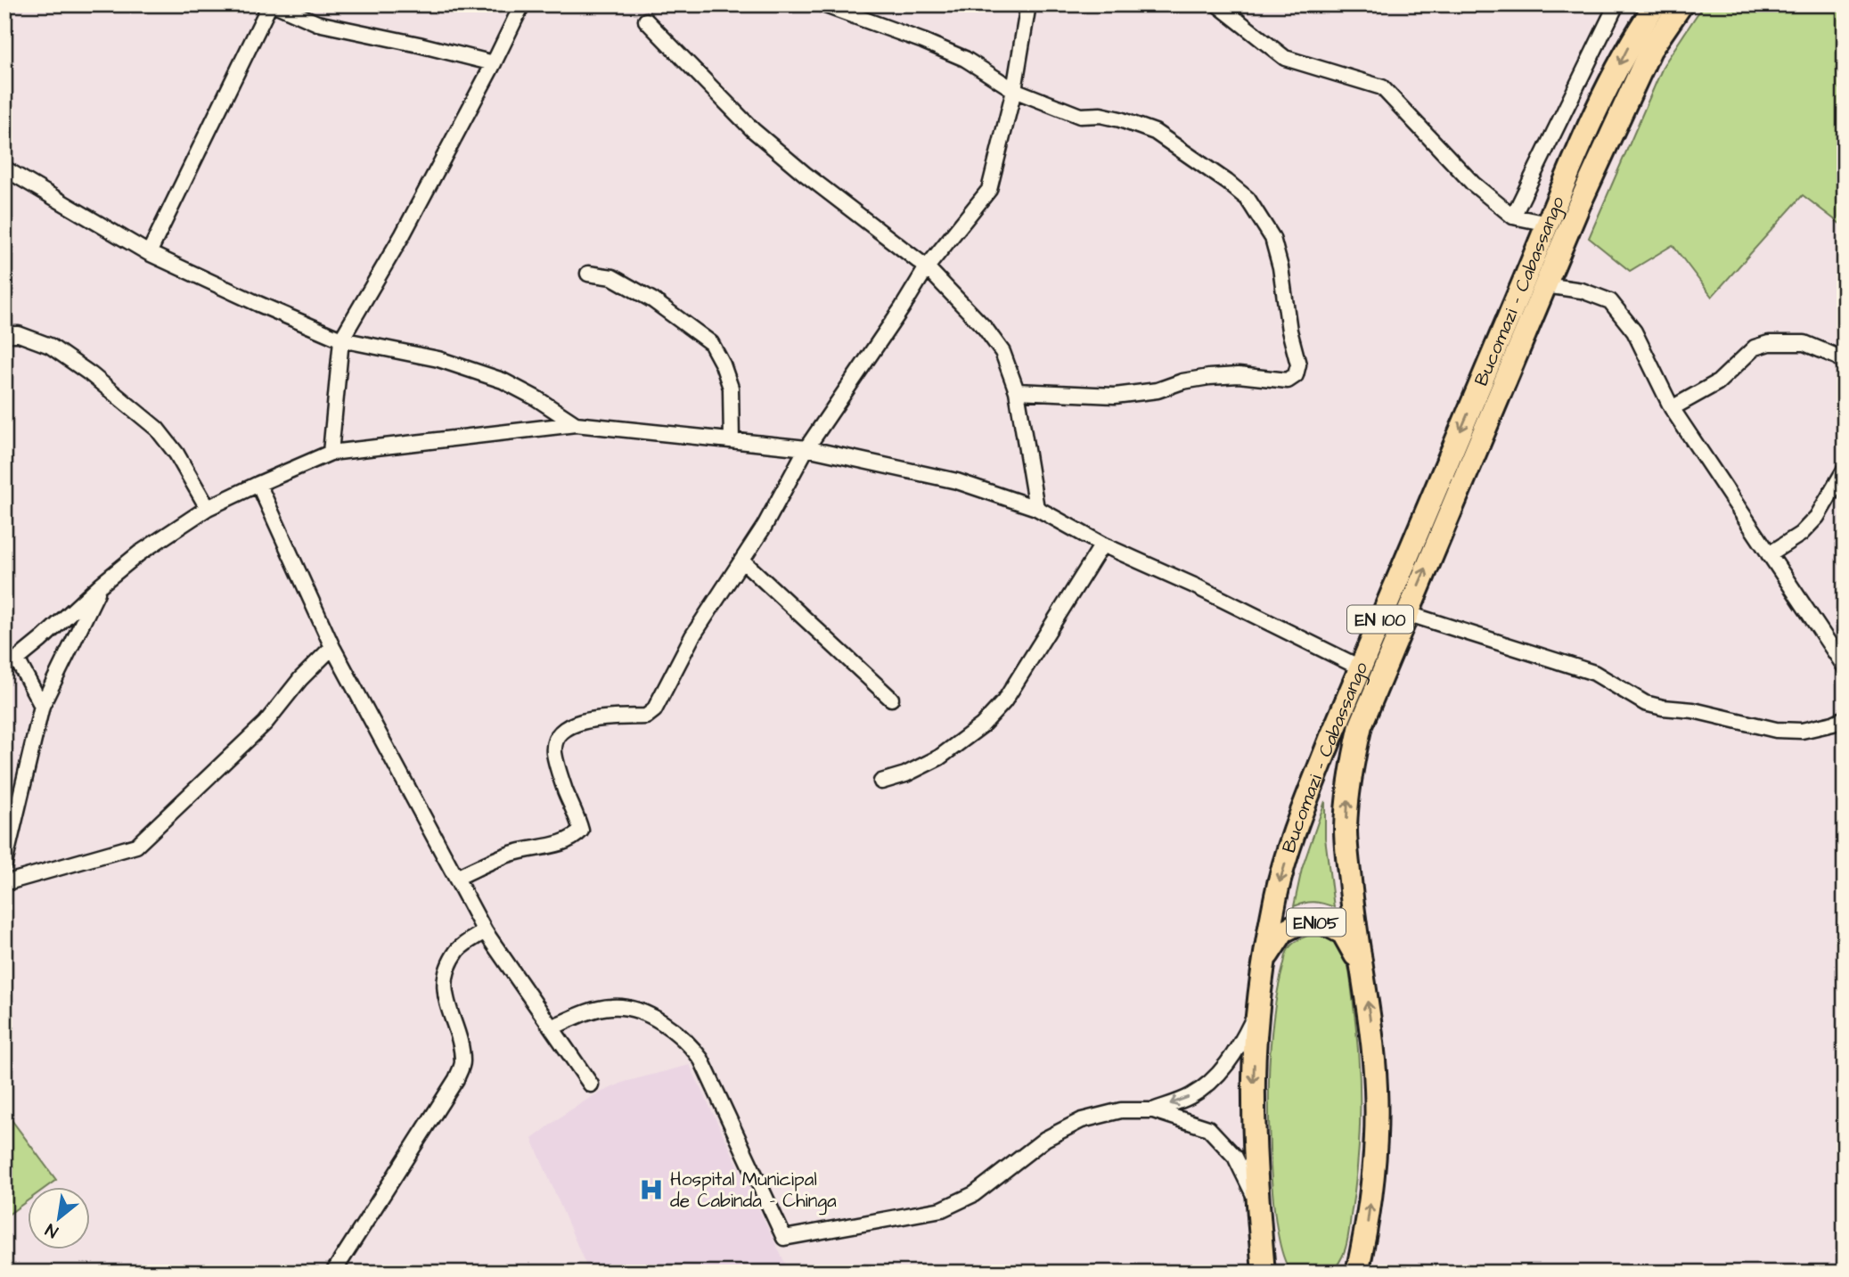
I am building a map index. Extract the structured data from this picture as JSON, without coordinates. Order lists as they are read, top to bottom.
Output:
{
  "streets": {
    "main road": ["Bucomazi - Cabassango", "EN 100", "EN105"]
  },
  "crossings": [
    ["Bucomazi - Cabassango", "EN105"]
  ],
  "places": {
    "hospital": ["Hospital Municipal de Cabinda - Chinga"]
  },
  "north": "bottom left"
}
